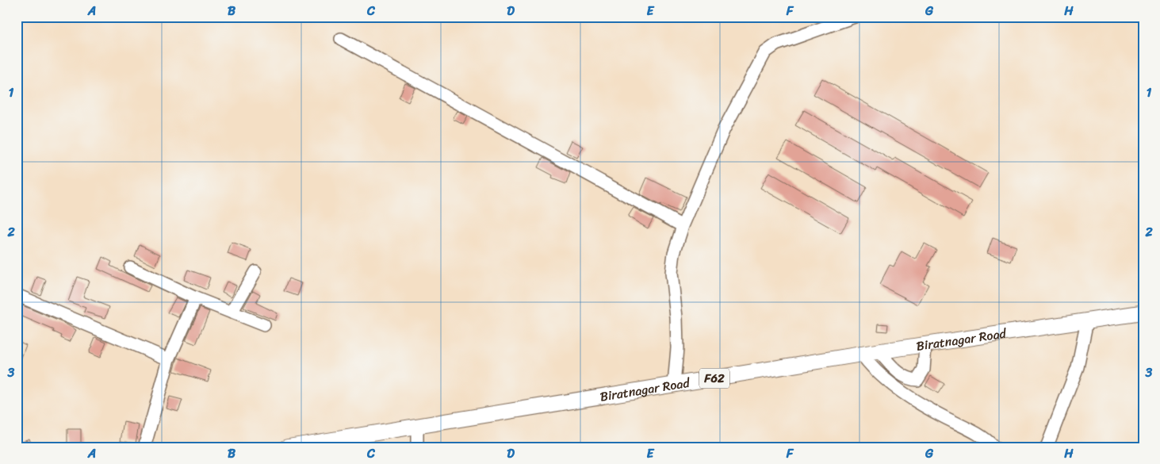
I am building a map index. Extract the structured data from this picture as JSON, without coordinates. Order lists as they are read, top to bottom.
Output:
{
  "streets": {
    "main road": ["Biratnagar Road", "F62"]
  },
  "grid": {
    "columns": [
      "A",
      "B",
      "C",
      "D",
      "E",
      "F",
      "G",
      "H"
    ],
    "rows": ["1", "2", "3"]
  }
}
